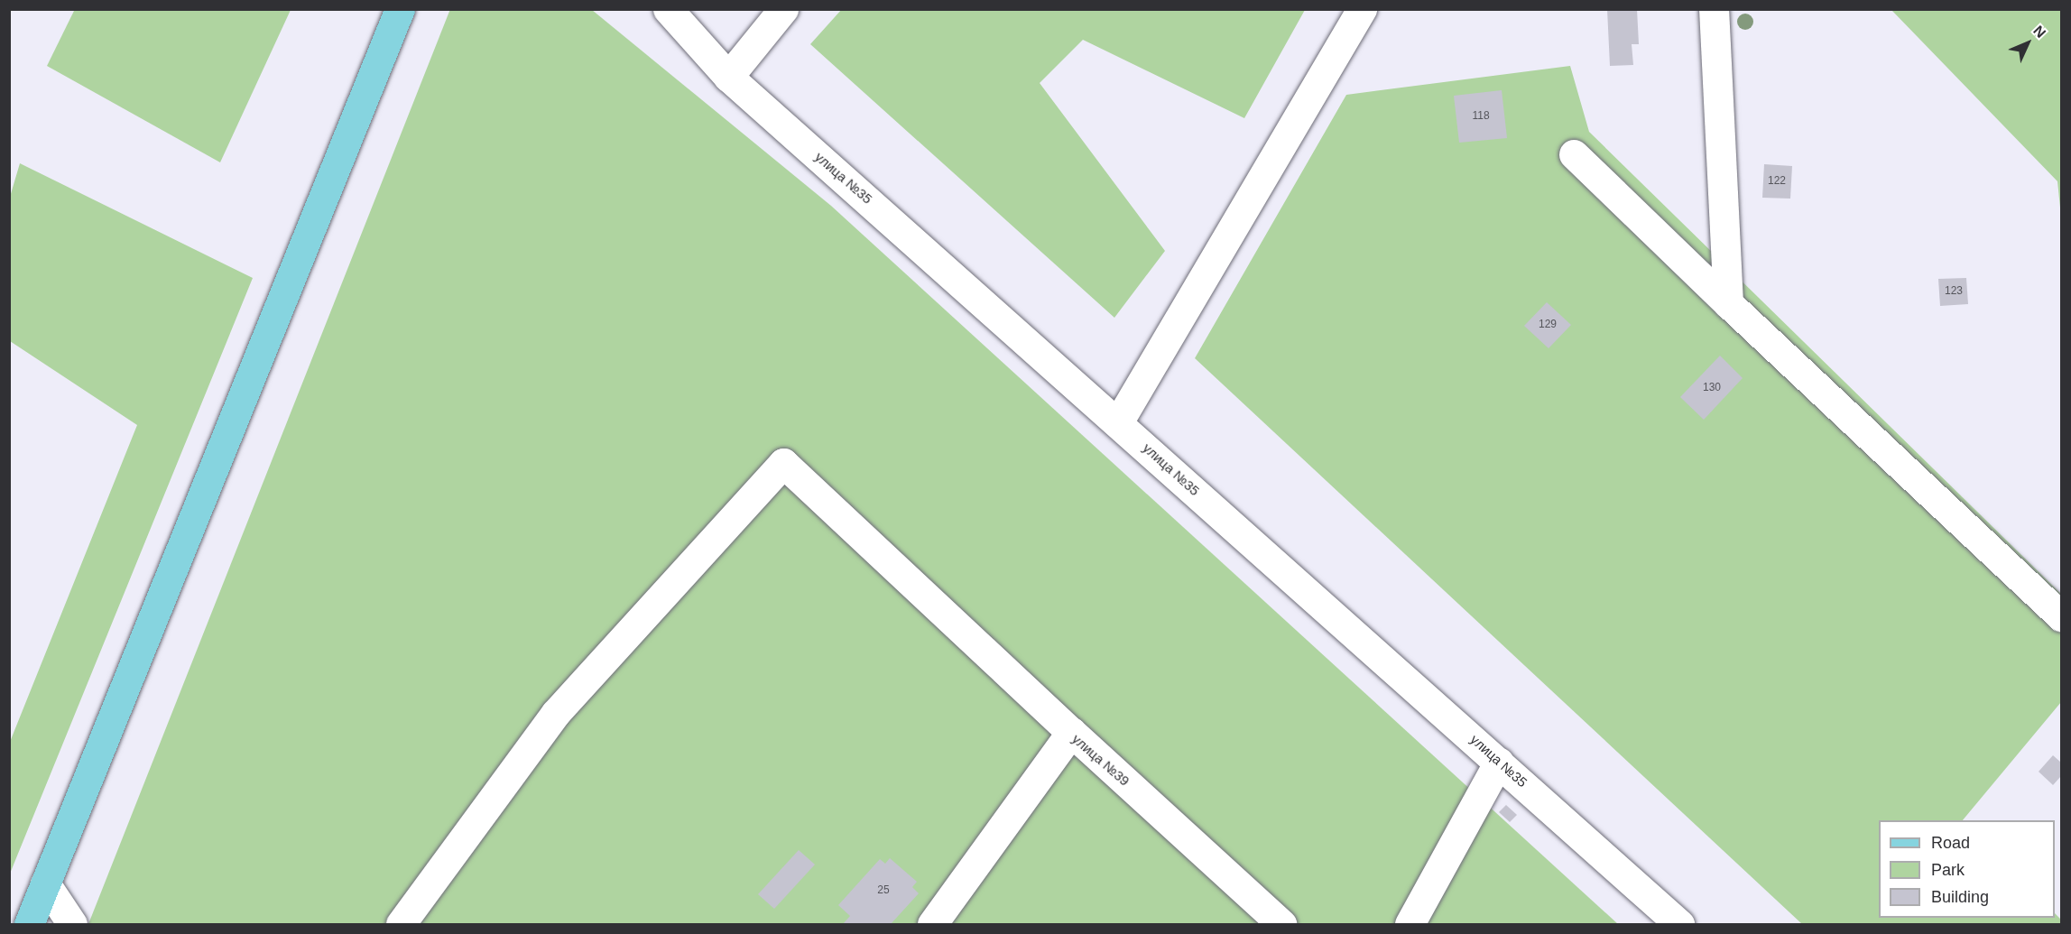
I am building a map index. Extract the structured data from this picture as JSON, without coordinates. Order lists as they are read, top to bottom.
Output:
{
  "streets": {
    "street": ["улица №35", "улица №39"]
  },
  "house_numbers": [
    "118",
    "122",
    "123",
    "129",
    "130",
    "25"
  ],
  "legend": ["Road", "Park", "Building"],
  "north": "top right"
}
